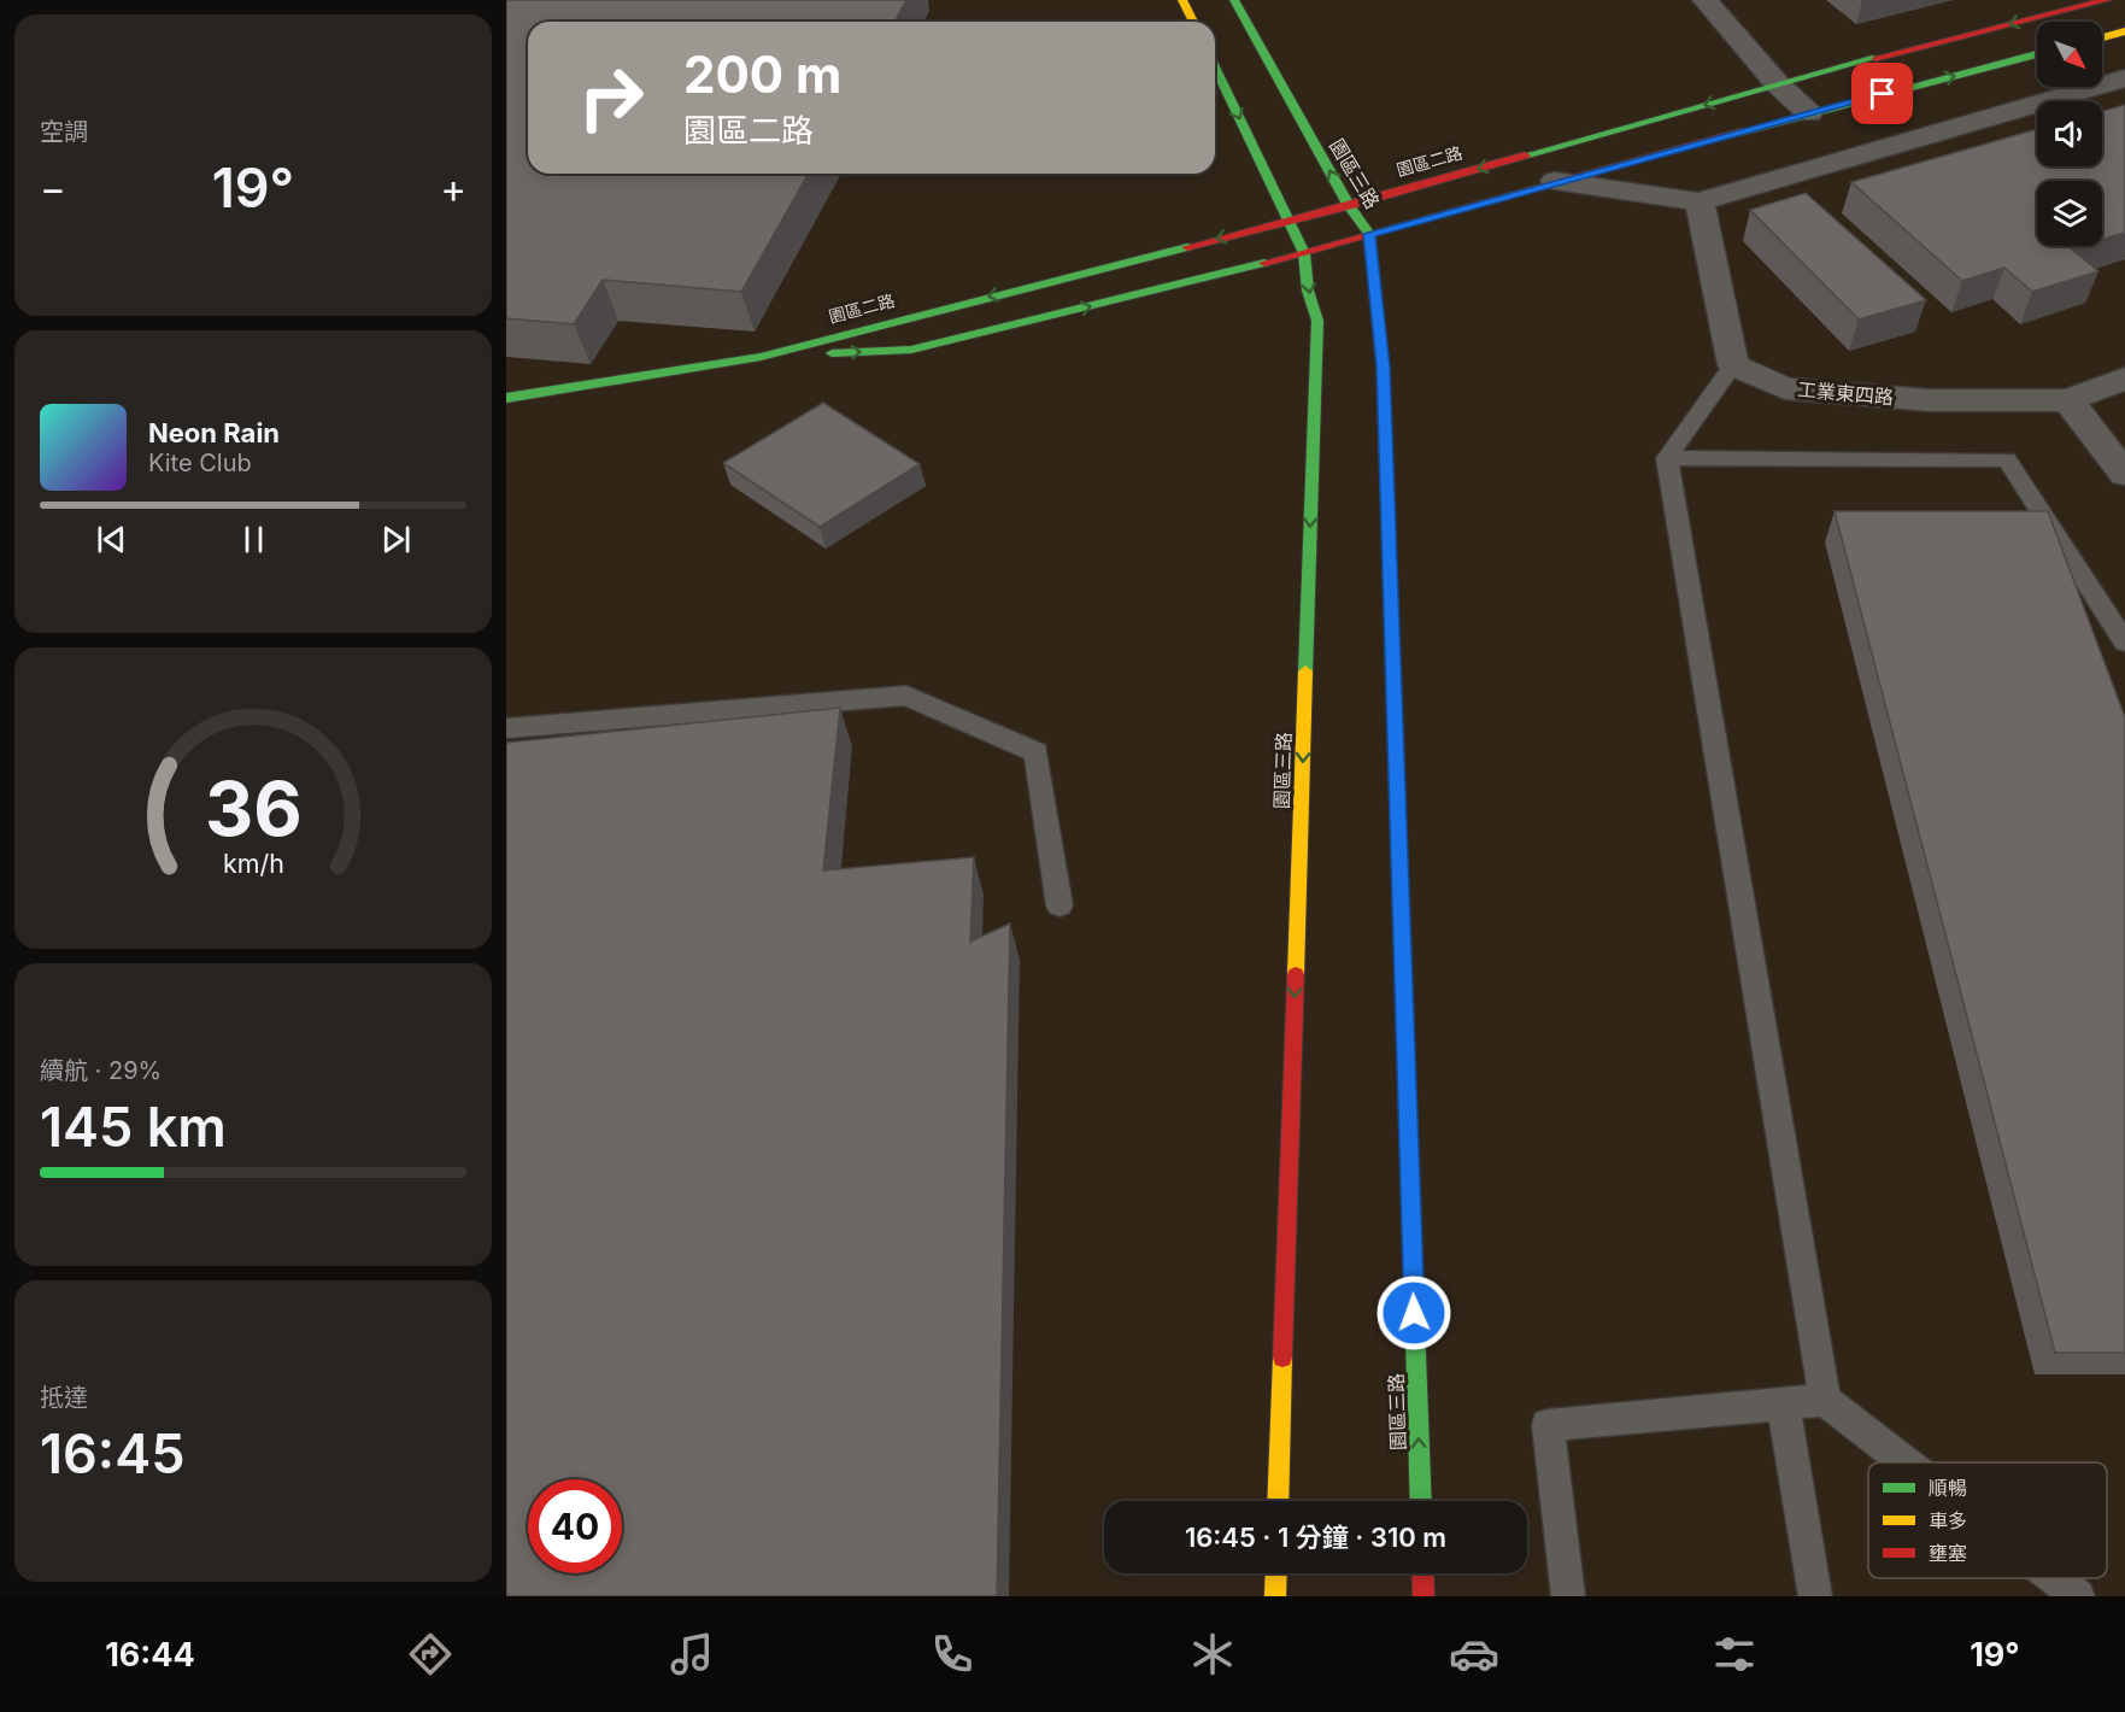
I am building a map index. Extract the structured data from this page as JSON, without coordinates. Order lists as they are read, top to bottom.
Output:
{
  "streets": {
    "street": ["園區二路", "園區三路", "工業東四路"]
  },
  "crossings": [
    ["園區二路", "園區三路"]
  ],
  "legend": ["順暢", "車多", "壅塞"],
  "north": "bottom right",
  "page": {
    "tile": [
      "空調",
      ["續航 · 29%", "145 km"],
      ["抵達", "16:45"]
    ],
    "turn": ["200 m", "園區二路"],
    "heat": ["−", "19°", "+"],
    "song": ["Neon Rain", "Kite Club"],
    "limit": "40",
    "trip": "16:45 · 1 分鐘 · 310 m",
    "tabs": ["16:44", "19°"],
    "gauge": ["36", "km/h"]
  }
}
